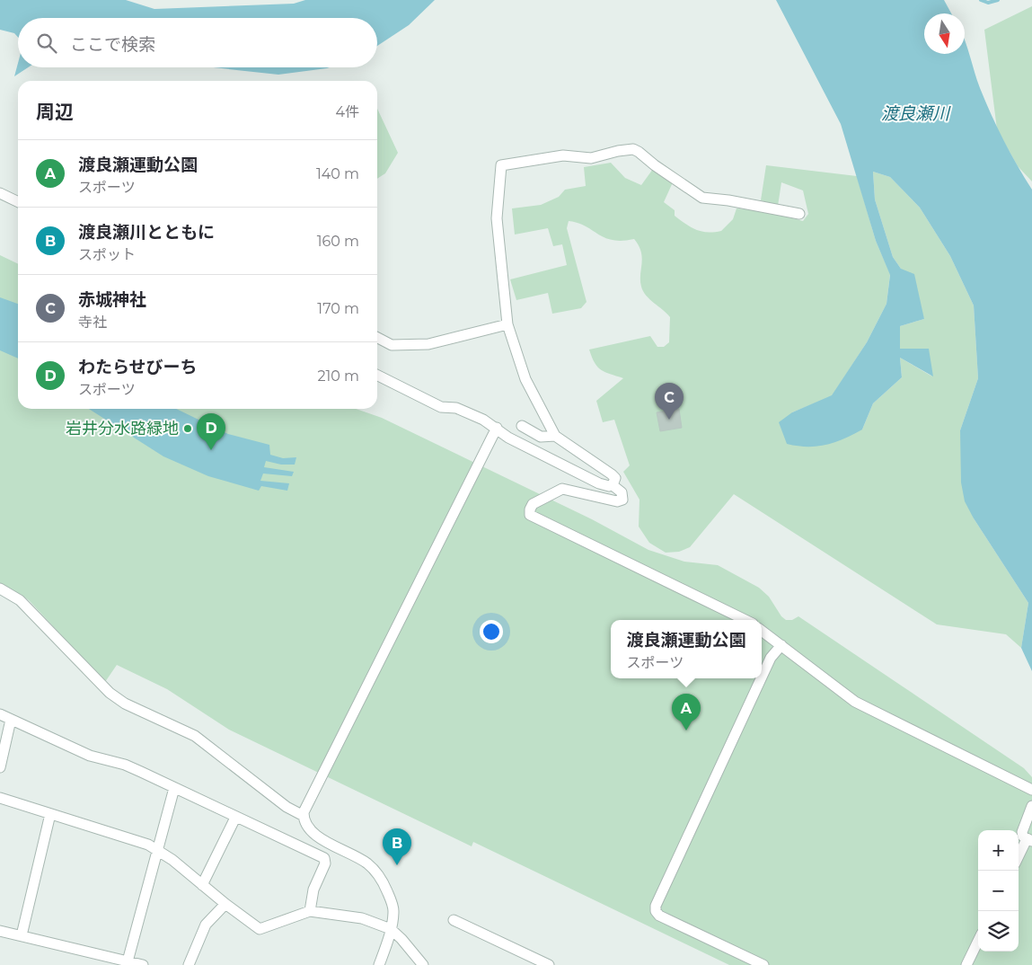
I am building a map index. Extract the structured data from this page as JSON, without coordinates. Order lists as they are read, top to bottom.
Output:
{
  "water": ["渡良瀬川"],
  "places": ["岩井分水路緑地"],
  "north": "bottom",
  "page": {
    "search": "ここで検索",
    "heading": ["周辺", "4件"],
    "list": [
      {
        "mark": "A",
        "name": "渡良瀬運動公園",
        "note": "スポーツ",
        "value": "140 m"
      },
      {
        "mark": "B",
        "name": "渡良瀬川とともに",
        "note": "スポット",
        "value": "160 m"
      },
      {
        "mark": "C",
        "name": "赤城神社",
        "note": "寺社",
        "value": "170 m"
      },
      {
        "mark": "D",
        "name": "わたらせびーち",
        "note": "スポーツ",
        "value": "210 m"
      }
    ],
    "pins": [
      "C",
      "D",
      "A",
      "B"
    ],
    "popup": ["渡良瀬運動公園", "スポーツ"],
    "map_buttons": ["+", "−"]
  }
}
